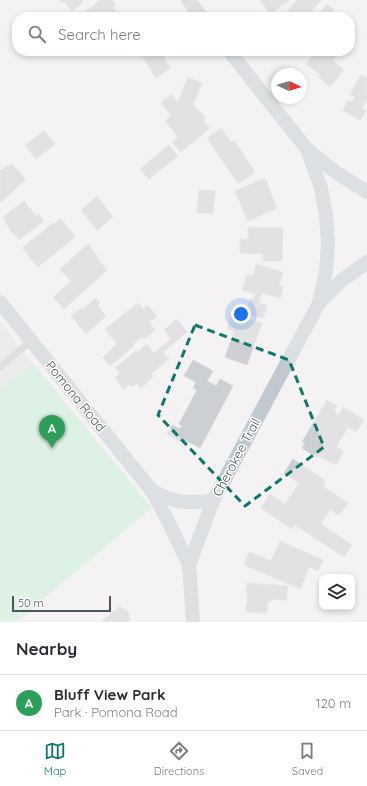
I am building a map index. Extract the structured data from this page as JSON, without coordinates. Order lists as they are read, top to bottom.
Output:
{
  "streets": {
    "street": ["Pomona Road", "Cherokee Trail"]
  },
  "crossings": [
    ["Pomona Road", "Cherokee Trail"]
  ],
  "scale_bar": "50 m",
  "north": "right",
  "page": {
    "search": "Search here",
    "pins": "A",
    "scale": "50 m",
    "heading": "Nearby",
    "list": [
      {
        "mark": "A",
        "name": "Bluff View Park",
        "note": "Park · Pomona Road",
        "value": "120 m"
      }
    ],
    "nav": ["Map", "Directions", "Saved"]
  }
}
